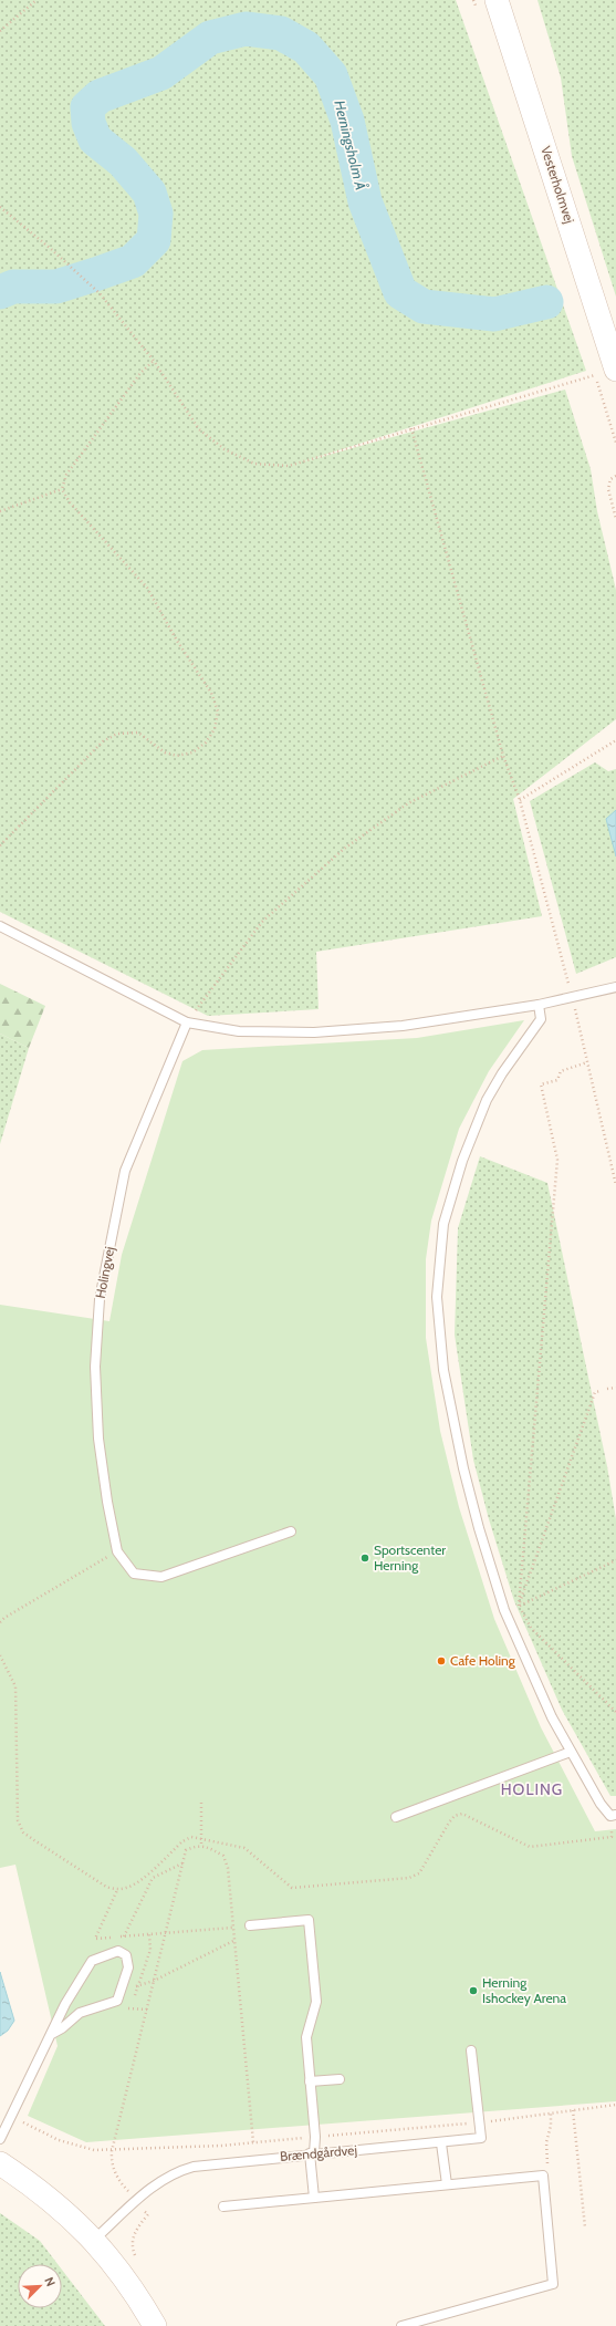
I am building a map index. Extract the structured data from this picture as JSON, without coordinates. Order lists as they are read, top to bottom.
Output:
{
  "streets": {
    "street": ["Vesterholmvej"],
    "lane": ["Holingvej", "Brændgårdvej"]
  },
  "districts": ["HOLING"],
  "water": ["Herningsholm Å"],
  "places": ["Sportscenter Herning", "Cafe Holing", "Herning Ishockey Arena"],
  "north": "top right"
}
